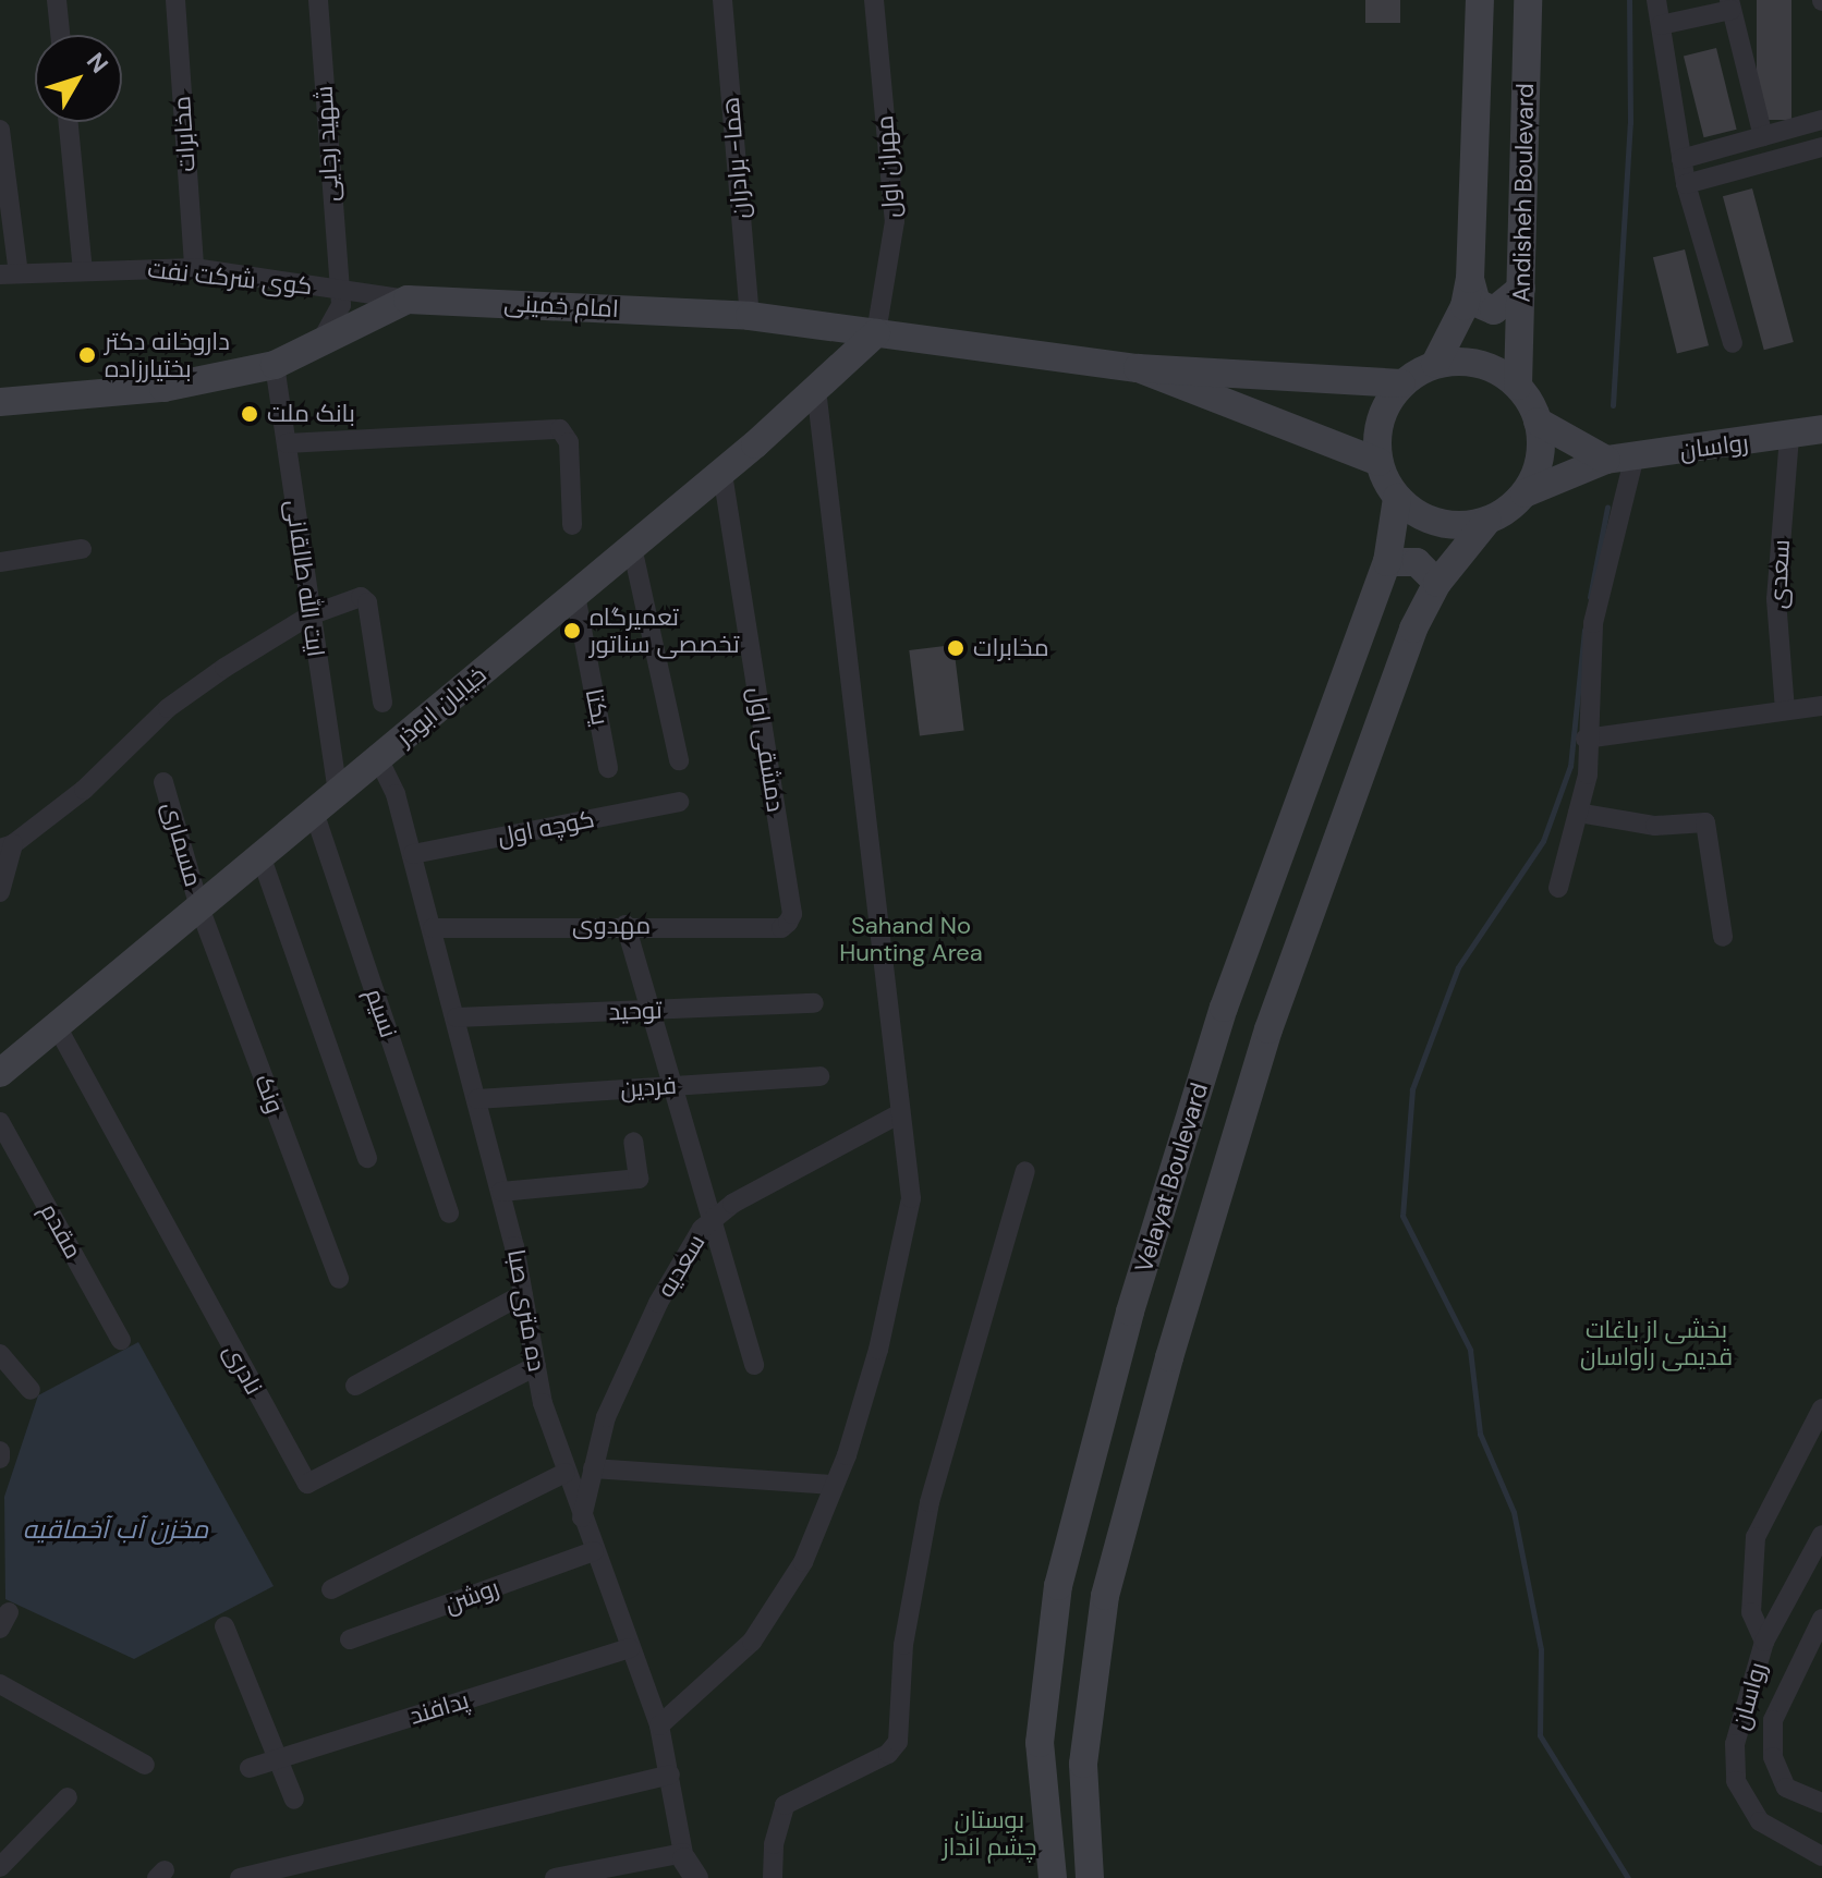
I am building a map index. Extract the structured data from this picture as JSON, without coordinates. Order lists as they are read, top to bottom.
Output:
{
  "streets": {
    "main road": [
      "Andisheh Boulevard",
      "امام خمینی",
      "رواسان",
      "خیابان ابوذر",
      "Velayat Boulevard"
    ],
    "street": [
      "مخابرات",
      "شهید رجایی",
      "هما- برادران",
      "مهران اول",
      "کوی شرکت نفت",
      "سعدی",
      "ایت الله طالقانی",
      "یکتا",
      "دمشقی اول",
      "کوچه اول",
      "مسماری",
      "مهدوی",
      "توحید",
      "نسیم",
      "فردین",
      "ونک",
      "مقدم",
      "سعدیه",
      "ده متری صبا",
      "نادری",
      "روشن",
      "پدافند"
    ]
  },
  "crossings": [
    ["مخابرات", "کوی شرکت نفت"],
    ["شهید رجایی", "کوی شرکت نفت"],
    ["شهید رجایی", "امام خمینی"],
    ["هما- برادران", "امام خمینی"],
    ["مهران اول", "امام خمینی"],
    ["مهران اول", "خیابان ابوذر"],
    ["Andisheh Boulevard", "رواسان"],
    ["Andisheh Boulevard", "Velayat Boulevard"],
    ["کوی شرکت نفت", "امام خمینی"],
    ["امام خمینی", "ایت الله طالقانی"],
    ["امام خمینی", "خیابان ابوذر"],
    ["رواسان", "سعدی"],
    ["رواسان", "Velayat Boulevard"],
    ["ایت الله طالقانی", "خیابان ابوذر"],
    ["خیابان ابوذر", "یکتا"],
    ["خیابان ابوذر", "دمشقی اول"],
    ["خیابان ابوذر", "مسماری"],
    ["خیابان ابوذر", "نسیم"],
    ["خیابان ابوذر", "ونک"],
    ["خیابان ابوذر", "ده متری صبا"],
    ["خیابان ابوذر", "نادری"],
    ["دمشقی اول", "مهدوی"],
    ["کوچه اول", "ده متری صبا"],
    ["مسماری", "ونک"],
    ["مهدوی", "ده متری صبا"],
    ["توحید", "ده متری صبا"],
    ["فردین", "ده متری صبا"],
    ["سعدیه", "ده متری صبا"],
    ["ده متری صبا", "نادری"],
    ["ده متری صبا", "روشن"],
    ["ده متری صبا", "پدافند"]
  ],
  "water": ["مخزن آب آخماقیه"],
  "parks": ["Sahand No Hunting Area", "بخشی از باغات قدیمی راواسان", "بوستان چشم انداز"],
  "places": [
    "داروخانه دکتر بختیارزاده",
    "بانک ملت",
    "تعمیرگاه تخصصی سناتور",
    "مخابرات"
  ],
  "north": "top right"
}
